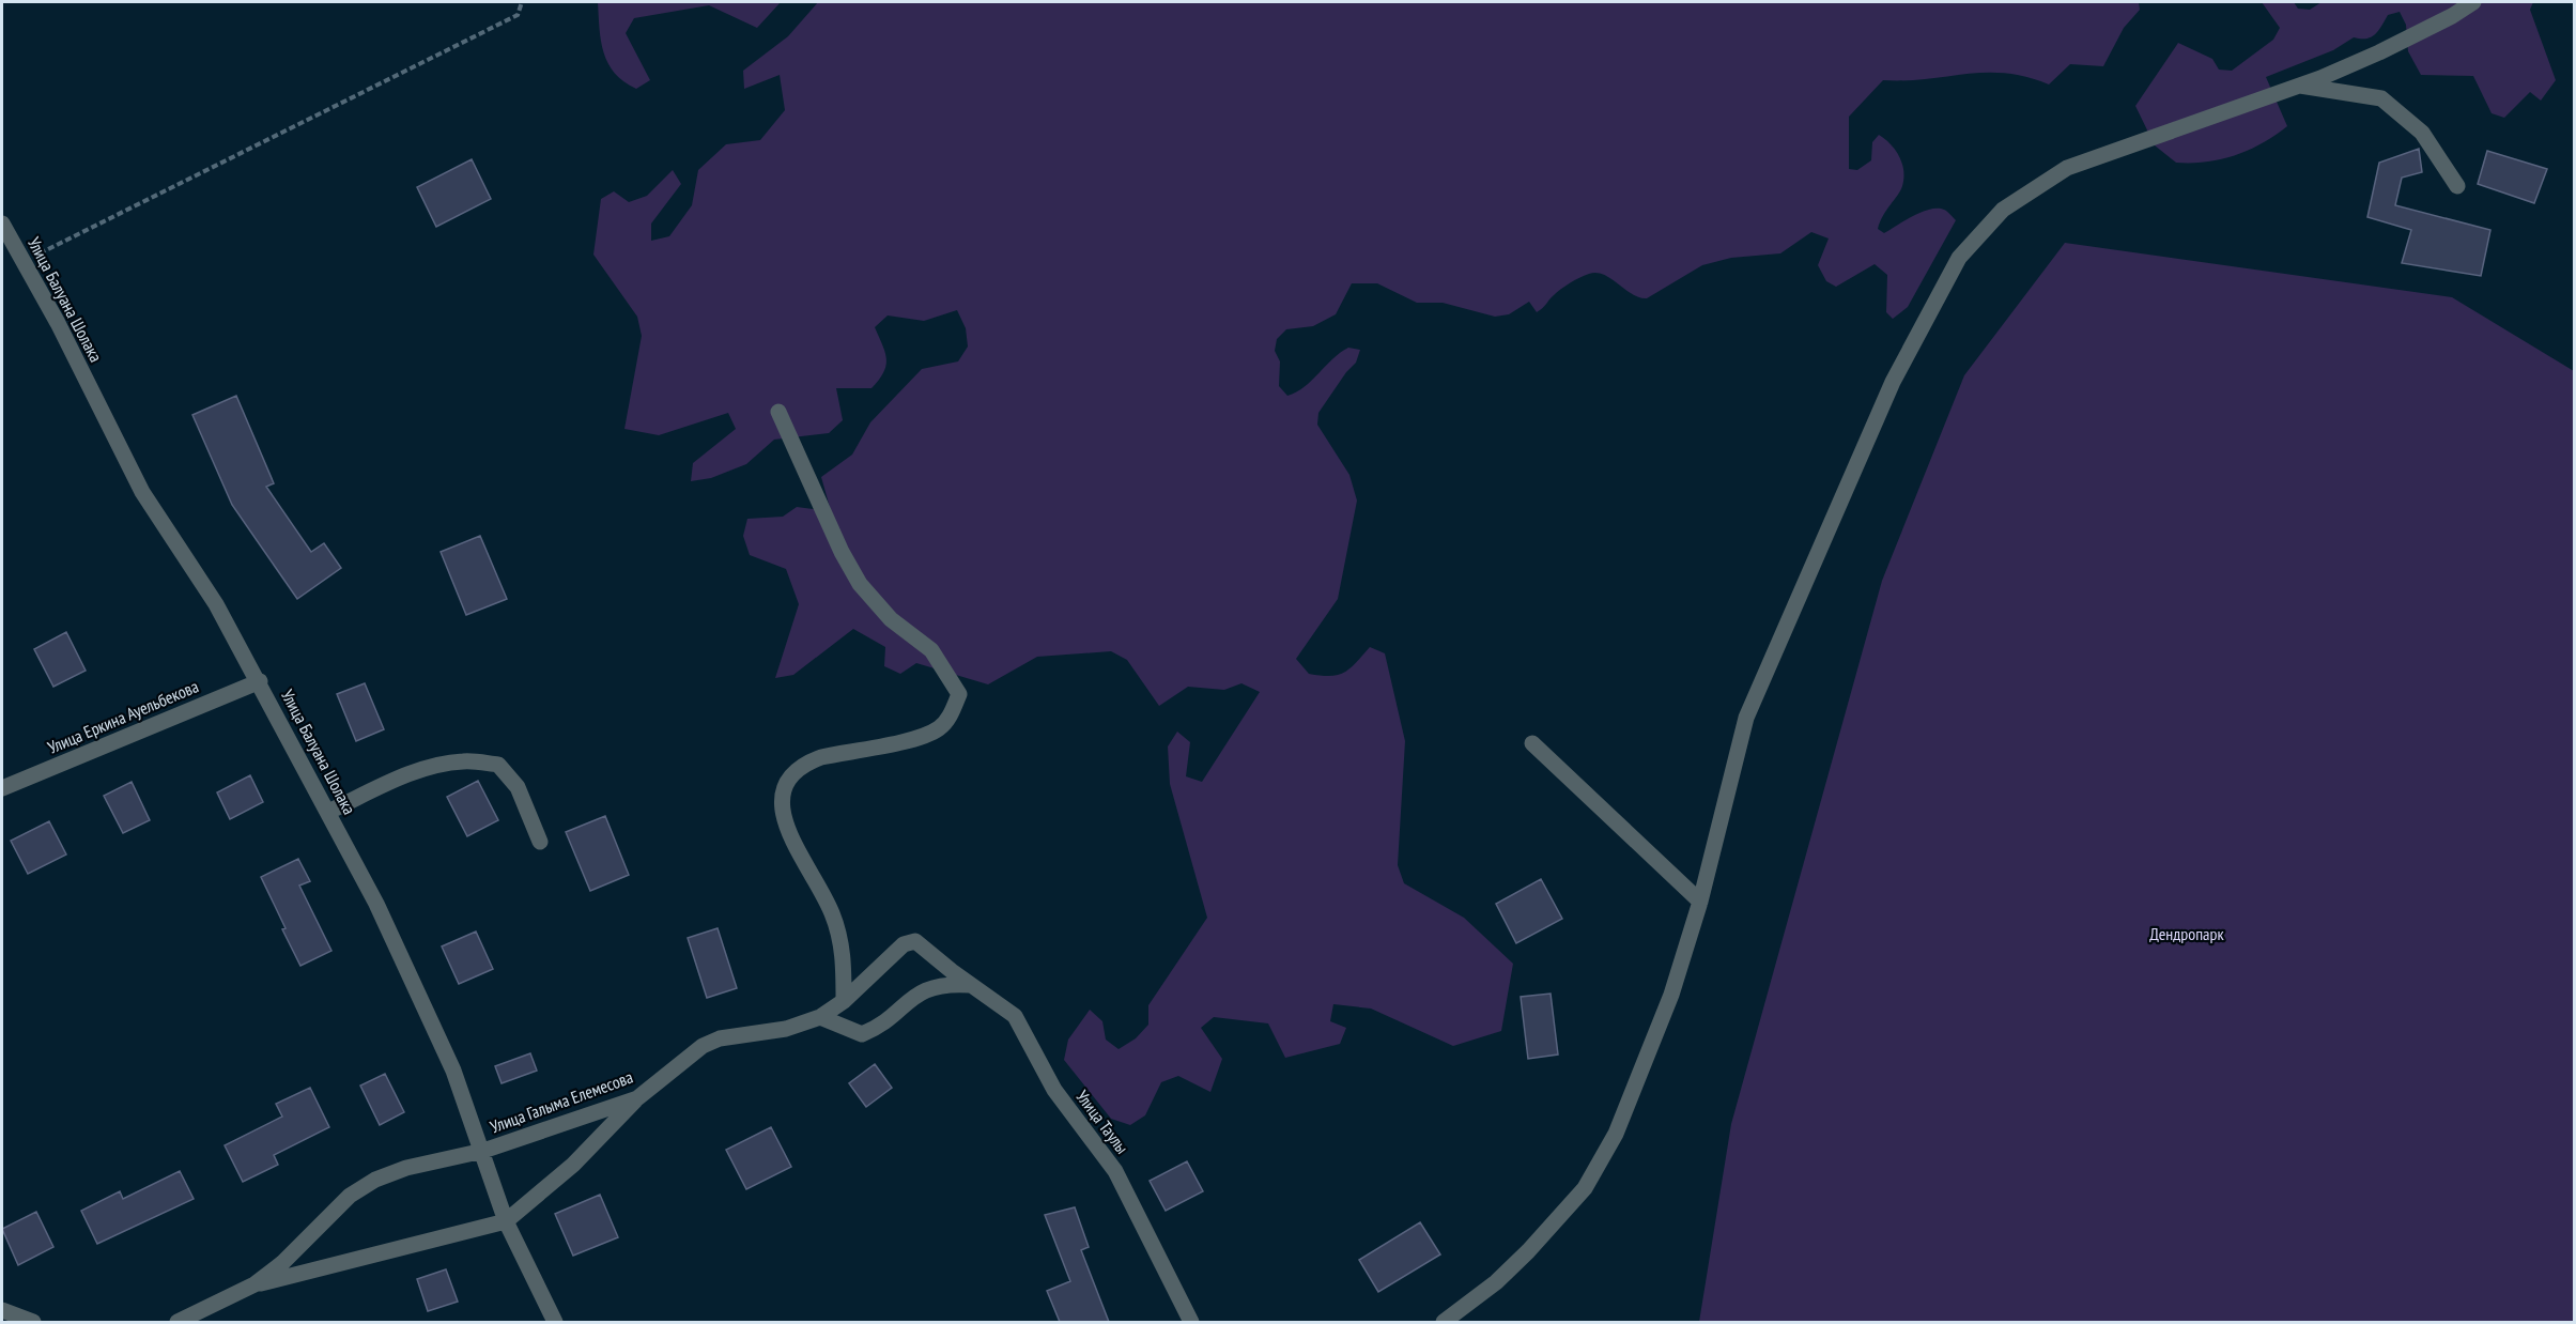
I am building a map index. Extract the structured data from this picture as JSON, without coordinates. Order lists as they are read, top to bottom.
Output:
{
  "streets": {
    "street": [
      "Улица Балуана Шолака",
      "Улица Еркина Ауельбекова",
      "Улица Галыма Елемесова",
      "Улица Таулы"
    ]
  },
  "crossings": [
    ["Улица Балуана Шолака", "Улица Еркина Ауельбекова"],
    ["Улица Балуана Шолака", "Улица Галыма Елемесова"],
    ["Улица Галыма Елемесова", "Улица Таулы"]
  ],
  "parks": ["Дендропарк"]
}
